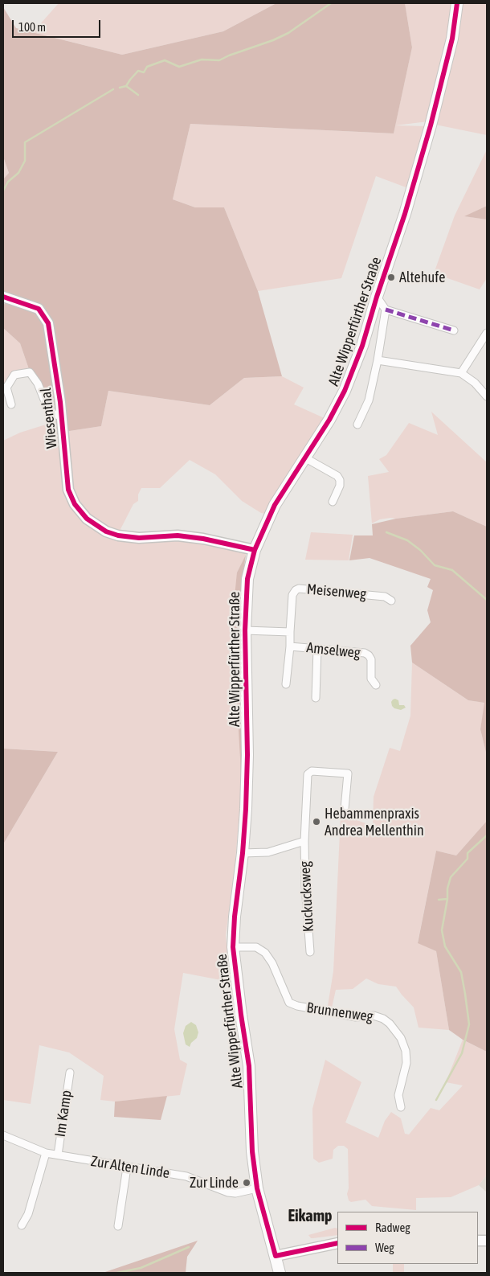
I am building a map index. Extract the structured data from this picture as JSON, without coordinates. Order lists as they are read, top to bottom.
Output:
{
  "streets": {
    "main road": ["Alte Wipperfürther Straße"],
    "street": [
      "Wiesenthal",
      "Meisenweg",
      "Amselweg",
      "Kuckucksweg",
      "Brunnenweg",
      "Im Kamp",
      "Zur Alten Linde"
    ]
  },
  "crossings": [
    ["Alte Wipperfürther Straße", "Wiesenthal"],
    ["Alte Wipperfürther Straße", "Brunnenweg"],
    ["Alte Wipperfürther Straße", "Zur Alten Linde"],
    ["Meisenweg", "Amselweg"],
    ["Im Kamp", "Zur Alten Linde"]
  ],
  "districts": ["Eikamp"],
  "places": ["Altehufe", "Hebammenpraxis Andrea Mellenthin", "Zur Linde"],
  "legend": ["Radweg", "Weg"],
  "scale_bar": "100 m"
}
